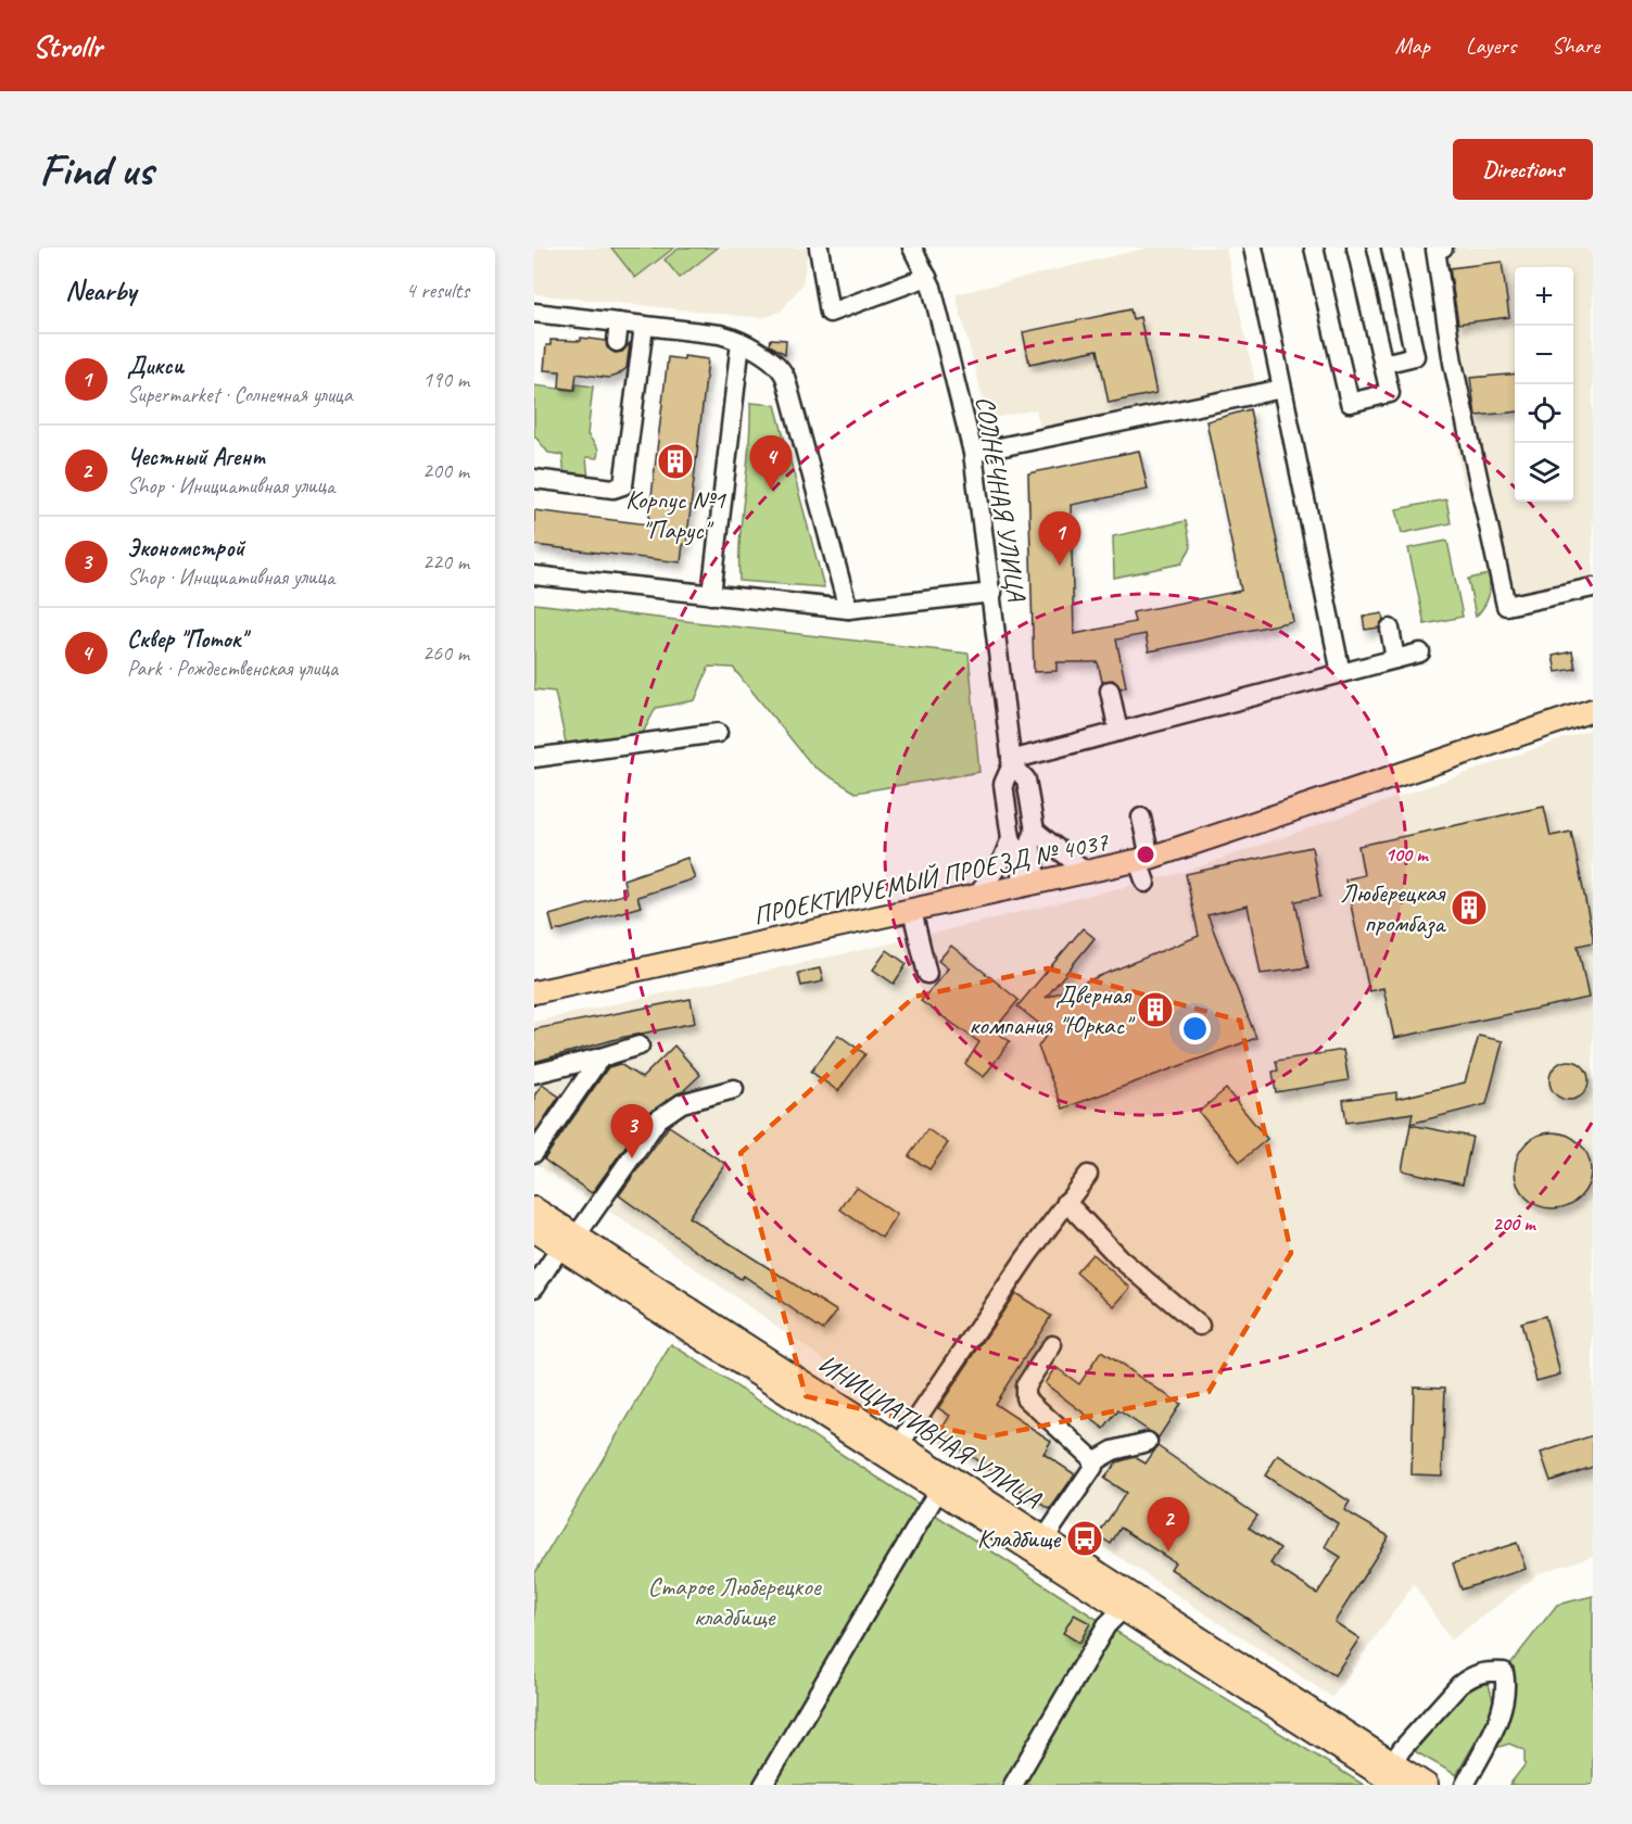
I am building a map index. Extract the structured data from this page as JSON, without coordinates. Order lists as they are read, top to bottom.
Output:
{
  "streets": {
    "main road": ["ПРОЕКТИРУЕМЫЙ ПРОЕЗД № 4037", "ИНИЦИАТИВНАЯ УЛИЦА"],
    "street": ["СОЛНЕЧНАЯ УЛИЦА"]
  },
  "parks": ["Старое Люберецкое кладбище"],
  "places": {
    "building": ["Корпус №1 \"Парус\"", "Люберецкая промбаза", "Дверная компания \"Юркас\""],
    "bus stop": ["Кладбище"]
  },
  "page": {
    "header": "Strollr",
    "nav": ["Map", "Layers", "Share"],
    "buttons": "Directions",
    "title": "Find us",
    "heading": ["Nearby", "4 results"],
    "map_buttons": ["+", "−"],
    "list": [
      {
        "mark": "1",
        "name": "Дикси",
        "note": "Supermarket · Солнечная улица",
        "value": "190 m"
      },
      {
        "mark": "2",
        "name": "Честный Агент",
        "note": "Shop · Инициативная улица",
        "value": "200 m"
      },
      {
        "mark": "3",
        "name": "Экономстрой",
        "note": "Shop · Инициативная улица",
        "value": "220 m"
      },
      {
        "mark": "4",
        "name": "Сквер \"Поток\"",
        "note": "Park · Рождественская улица",
        "value": "260 m"
      }
    ],
    "pins": [
      "4",
      "1",
      "3",
      "2"
    ]
  },
  "rings": ["100 m", "200 m"]
}
